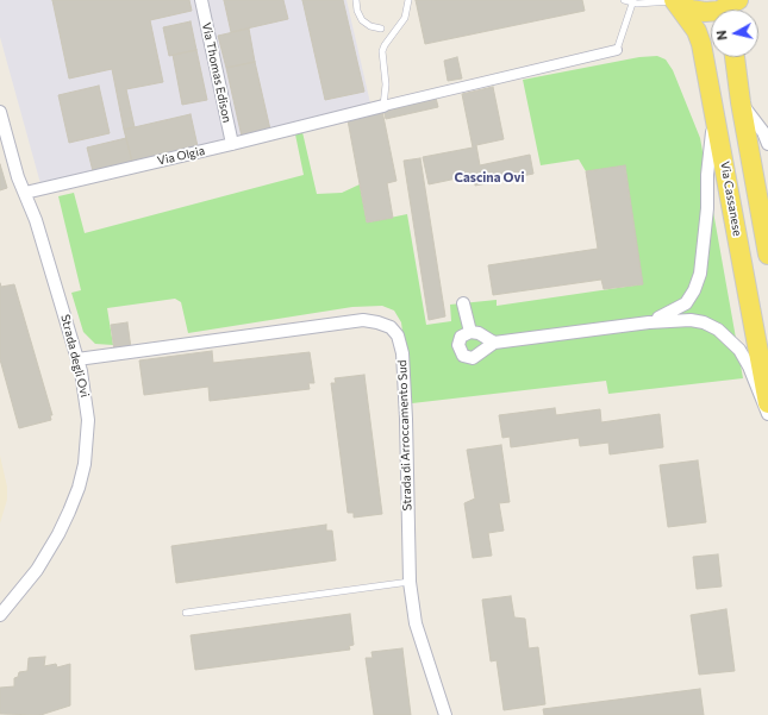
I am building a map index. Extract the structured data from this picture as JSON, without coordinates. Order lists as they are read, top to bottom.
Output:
{
  "streets": {
    "main road": ["Via Cassanese"],
    "street": [
      "Via Thomas Edison",
      "Via Olgia",
      "Strada degli Ovi",
      "Strada di Arroccamento Sud"
    ]
  },
  "crossings": [
    ["Via Thomas Edison", "Via Olgia"],
    ["Via Olgia", "Strada degli Ovi"],
    ["Strada degli Ovi", "Strada di Arroccamento Sud"]
  ],
  "districts": ["Cascina Ovi"],
  "north": "left"
}
